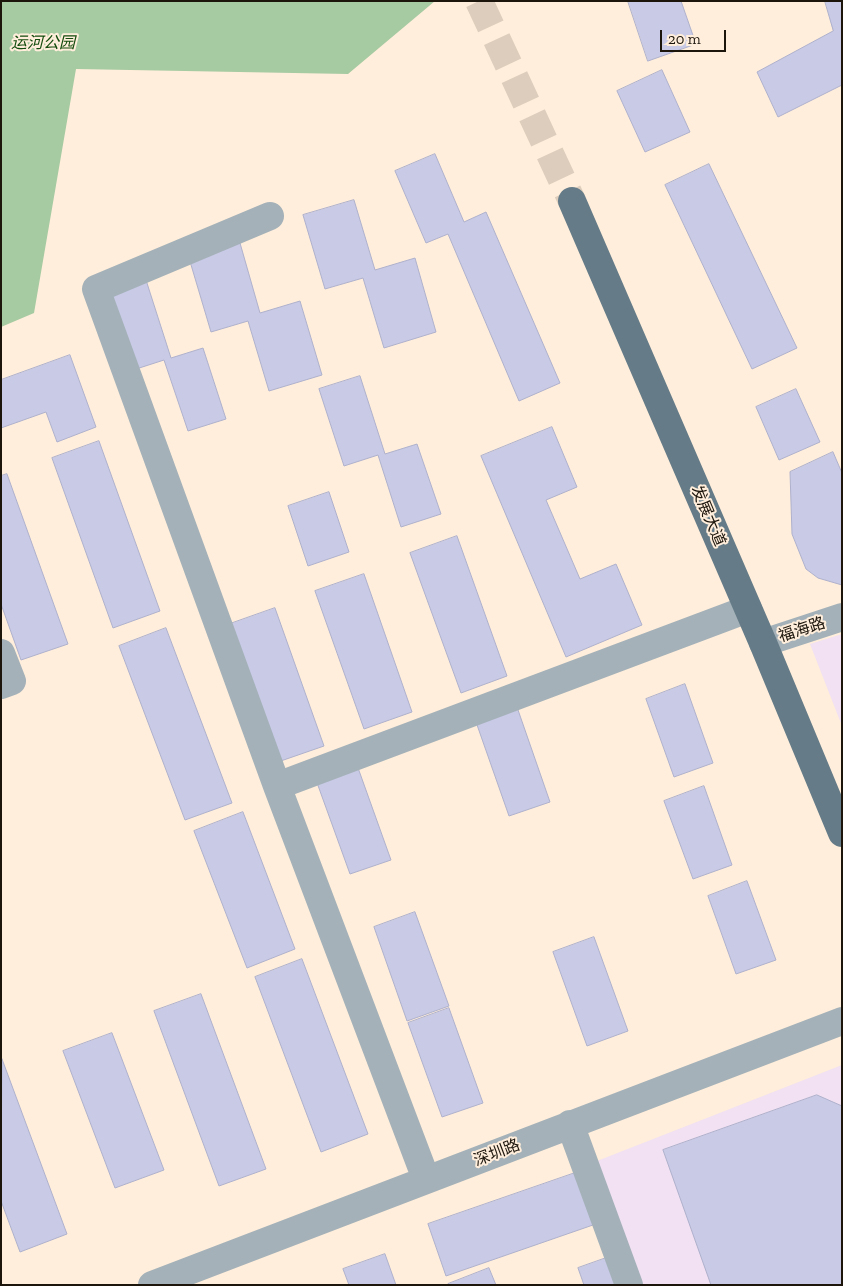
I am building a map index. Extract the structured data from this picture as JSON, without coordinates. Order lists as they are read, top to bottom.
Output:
{
  "streets": {
    "main road": ["发展大道"],
    "street": ["福海路", "深圳路"]
  },
  "crossings": [
    ["发展大道", "福海路"]
  ],
  "parks": ["运河公园"],
  "scale_bar": "20 m"
}
